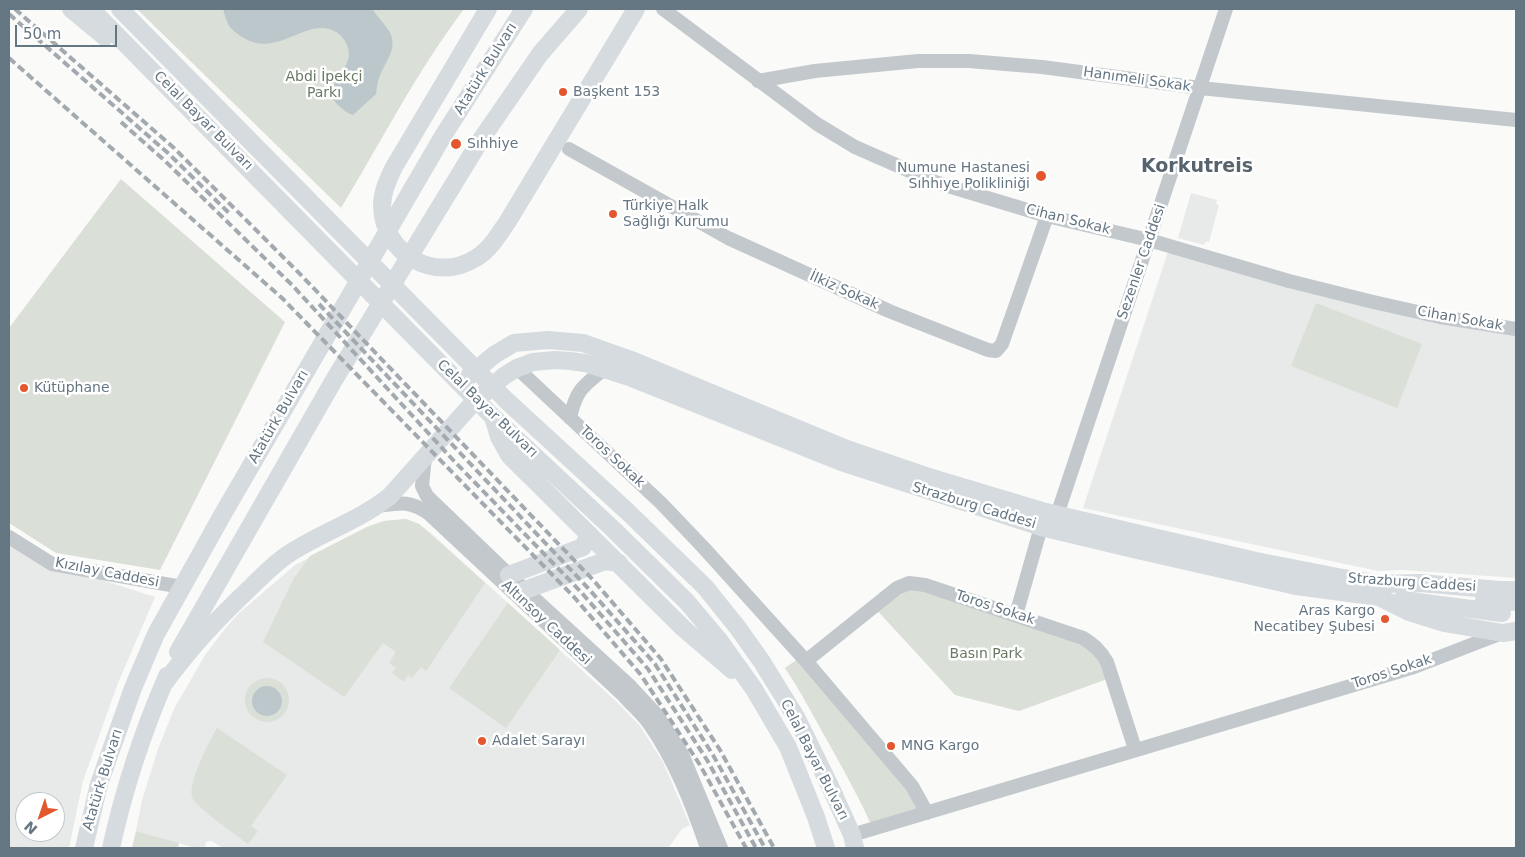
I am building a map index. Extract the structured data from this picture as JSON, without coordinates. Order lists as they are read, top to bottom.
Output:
{
  "streets": {
    "main road": ["Atatürk Bulvarı", "Celal Bayar Bulvarı", "Strazburg Caddesi"],
    "street": [
      "Hanımeli Sokak",
      "Cihan Sokak",
      "Sezenler Caddesi",
      "İlkiz Sokak",
      "Toros Sokak",
      "Kızılay Caddesi",
      "Altınsoy Caddesi"
    ]
  },
  "crossings": [
    ["Atatürk Bulvarı", "Kızılay Caddesi"],
    ["Atatürk Bulvarı", "Altınsoy Caddesi"],
    ["Hanımeli Sokak", "Cihan Sokak"],
    ["Hanımeli Sokak", "Sezenler Caddesi"],
    ["Celal Bayar Bulvarı", "Toros Sokak"],
    ["Celal Bayar Bulvarı", "Strazburg Caddesi"],
    ["Cihan Sokak", "Sezenler Caddesi"],
    ["Cihan Sokak", "İlkiz Sokak"],
    ["Sezenler Caddesi", "Strazburg Caddesi"],
    ["Toros Sokak", "Strazburg Caddesi"],
    ["Strazburg Caddesi", "Altınsoy Caddesi"]
  ],
  "districts": ["Korkutreis"],
  "parks": ["Abdi İpekçi Parkı", "Basın Park"],
  "places": [
    "Başkent 153",
    "Sıhhiye",
    "Numune Hastanesi Sıhhıye Polikliniği",
    "Türkiye Halk Sağlığı Kurumu",
    "Kütüphane",
    "Aras Kargo Necatibey Şubesi",
    "Adalet Sarayı",
    "MNG Kargo"
  ],
  "scale_bar": "50 m",
  "north": "bottom left"
}
